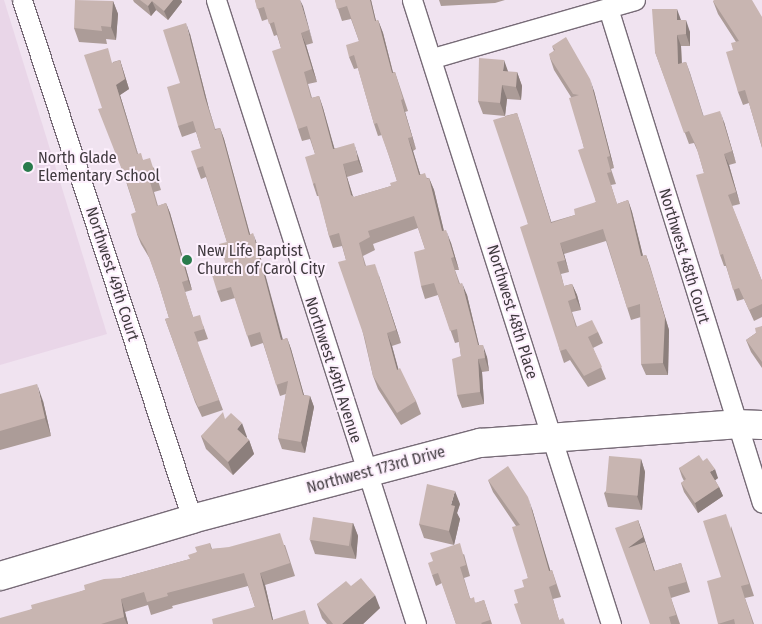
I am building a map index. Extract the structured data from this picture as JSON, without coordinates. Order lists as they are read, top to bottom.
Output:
{
  "streets": {
    "street": [
      "Northwest 48th Court",
      "Northwest 49th Court",
      "Northwest 48th Place",
      "Northwest 49th Avenue",
      "Northwest 173rd Drive"
    ]
  },
  "crossings": [
    ["Northwest 48th Court", "Northwest 173rd Drive"],
    ["Northwest 49th Court", "Northwest 173rd Drive"],
    ["Northwest 48th Place", "Northwest 173rd Drive"],
    ["Northwest 49th Avenue", "Northwest 173rd Drive"]
  ],
  "places": ["North Glade Elementary School", "New Life Baptist Church of Carol City"]
}
